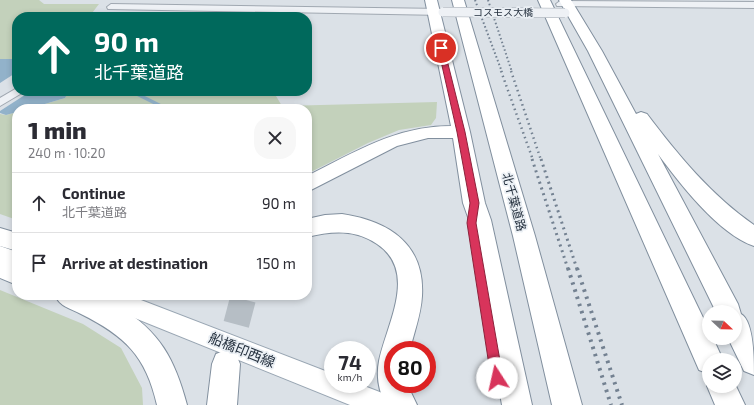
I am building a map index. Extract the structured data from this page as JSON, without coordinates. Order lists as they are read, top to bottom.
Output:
{
  "streets": {
    "highway": ["北千葉道路"],
    "main road": ["船橋印西線"],
    "street": ["コスモス大橋"]
  },
  "crossings": [
    ["コスモス大橋", "北千葉道路"]
  ],
  "north": "right",
  "page": {
    "turn": ["90 m", "北千葉道路"],
    "heading": ["1 min", "240 m · 10:20"],
    "list": [
      {
        "name": "Continue",
        "note": "北千葉道路",
        "value": "90 m"
      },
      {
        "name": "Arrive at destination",
        "value": "150 m"
      }
    ],
    "speed": "74 km/h",
    "limit": "80"
  }
}
